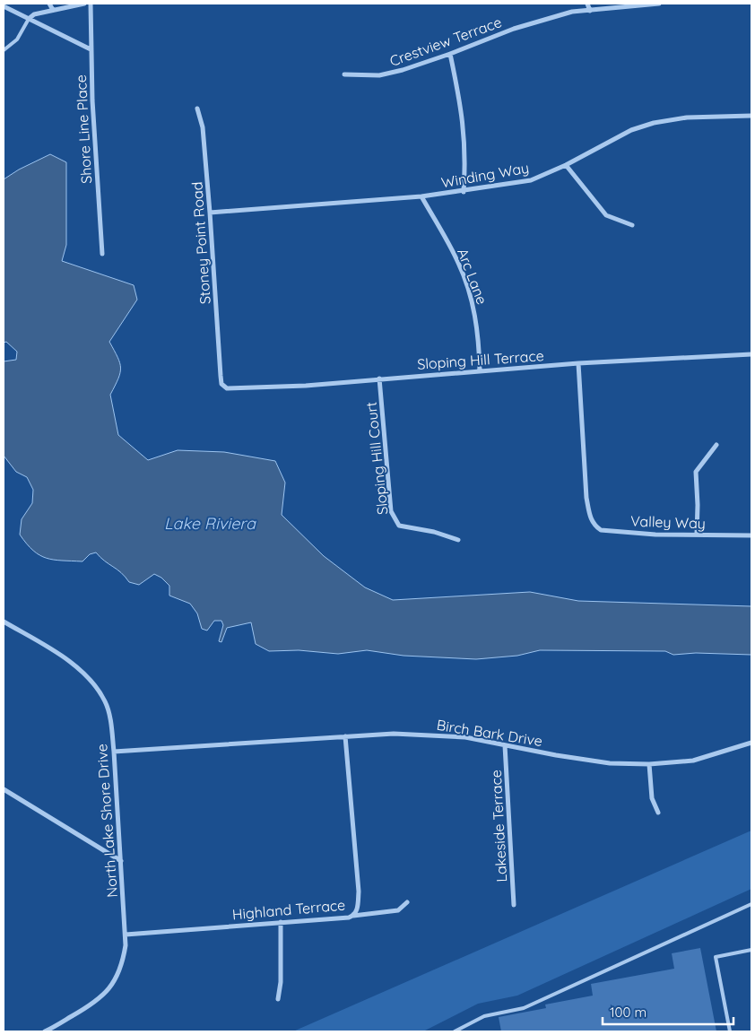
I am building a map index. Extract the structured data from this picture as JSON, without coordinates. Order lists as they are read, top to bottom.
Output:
{
  "streets": {
    "street": [
      "Crestview Terrace",
      "Shore Line Place",
      "Winding Way",
      "Stoney Point Road",
      "Arc Lane",
      "Sloping Hill Terrace",
      "Sloping Hill Court",
      "Valley Way",
      "Birch Bark Drive",
      "North Lake Shore Drive",
      "Lakeside Terrace",
      "Highland Terrace"
    ]
  },
  "crossings": [
    ["Winding Way", "Stoney Point Road"],
    ["Winding Way", "Arc Lane"],
    ["Stoney Point Road", "Sloping Hill Terrace"],
    ["Arc Lane", "Sloping Hill Terrace"],
    ["Sloping Hill Terrace", "Sloping Hill Court"],
    ["Sloping Hill Terrace", "Valley Way"],
    ["Birch Bark Drive", "North Lake Shore Drive"],
    ["Birch Bark Drive", "Lakeside Terrace"],
    ["Birch Bark Drive", "Highland Terrace"],
    ["North Lake Shore Drive", "Highland Terrace"]
  ],
  "water": ["Lake Riviera"],
  "scale_bar": "100 m"
}
